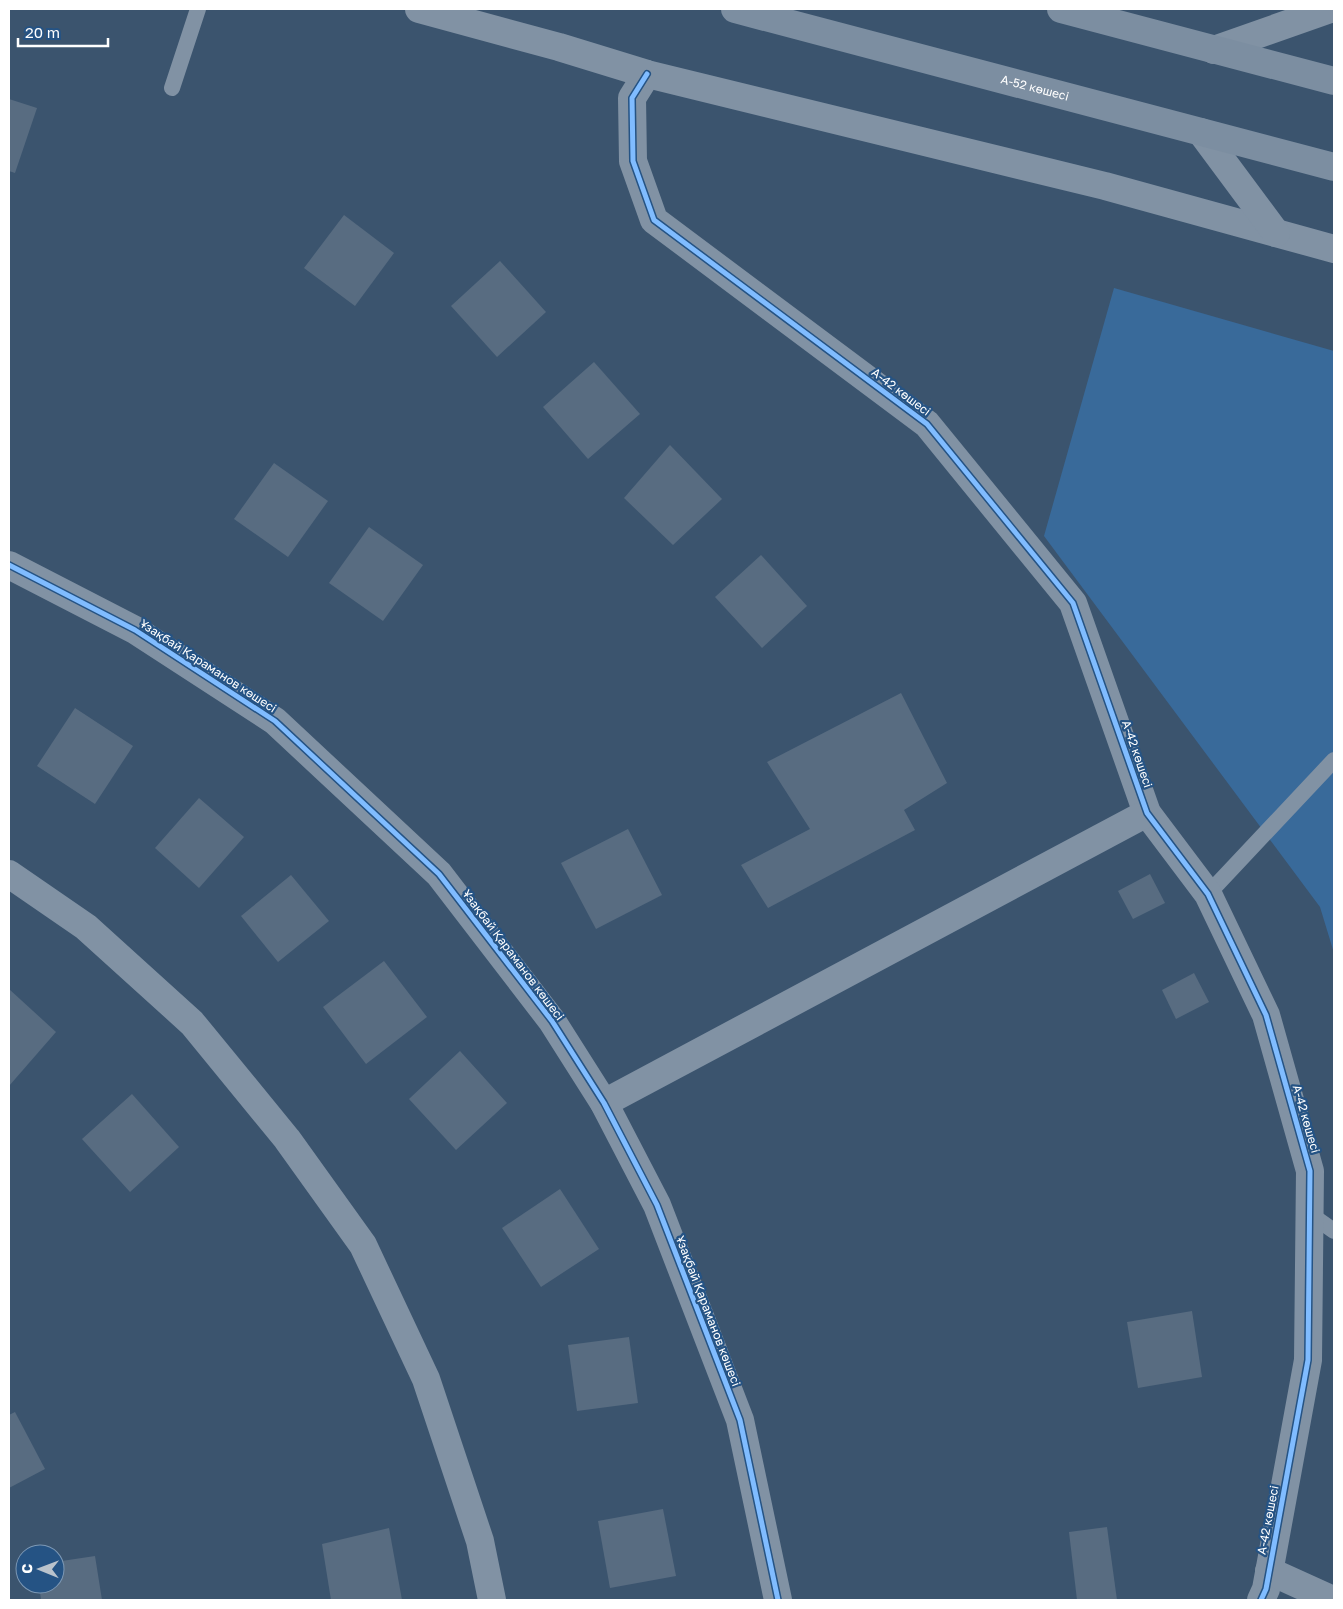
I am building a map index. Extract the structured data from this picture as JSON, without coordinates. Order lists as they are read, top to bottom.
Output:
{
  "streets": {
    "main road": ["А-52 көшесі"],
    "street": ["А-42 көшесі", "Ұзақбай Қараманов көшесі"]
  },
  "scale_bar": "20 m",
  "north": "left"
}
